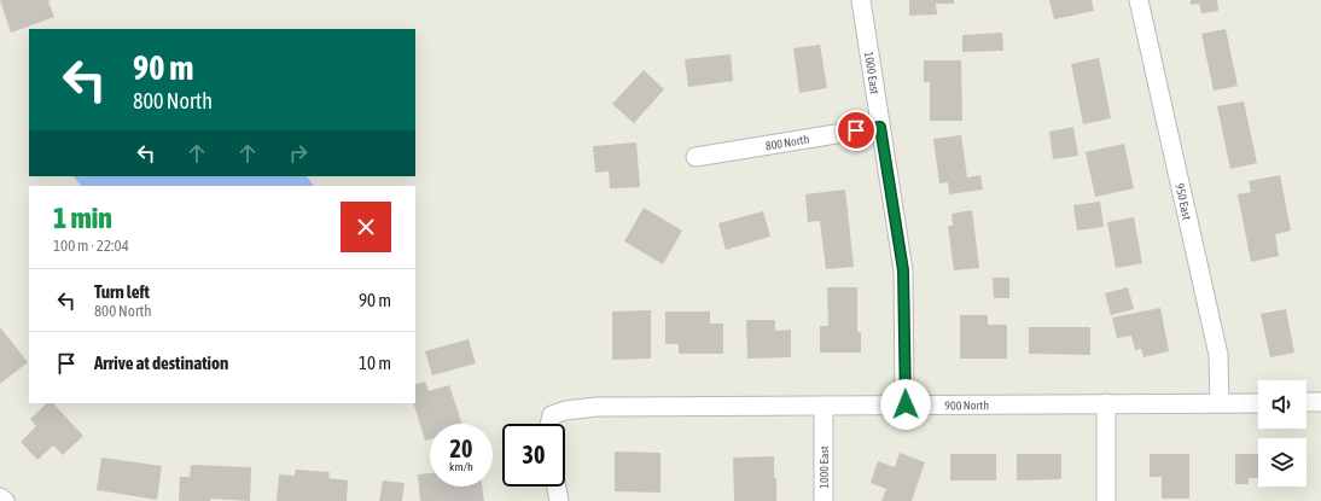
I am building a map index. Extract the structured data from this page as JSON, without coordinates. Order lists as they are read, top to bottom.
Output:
{
  "streets": {
    "street": [
      "1000 East",
      "800 North",
      "950 East",
      "900 North"
    ]
  },
  "crossings": [
    ["1000 East", "800 North"],
    ["1000 East", "900 North"],
    ["950 East", "900 North"]
  ],
  "page": {
    "turn": ["90 m", "800 North"],
    "heading": ["1 min", "100 m · 22:04"],
    "list": [
      {
        "name": "Turn left",
        "note": "800 North",
        "value": "90 m"
      },
      {
        "name": "Arrive at destination",
        "value": "10 m"
      }
    ],
    "speed": "20 km/h",
    "limit": "30"
  }
}
